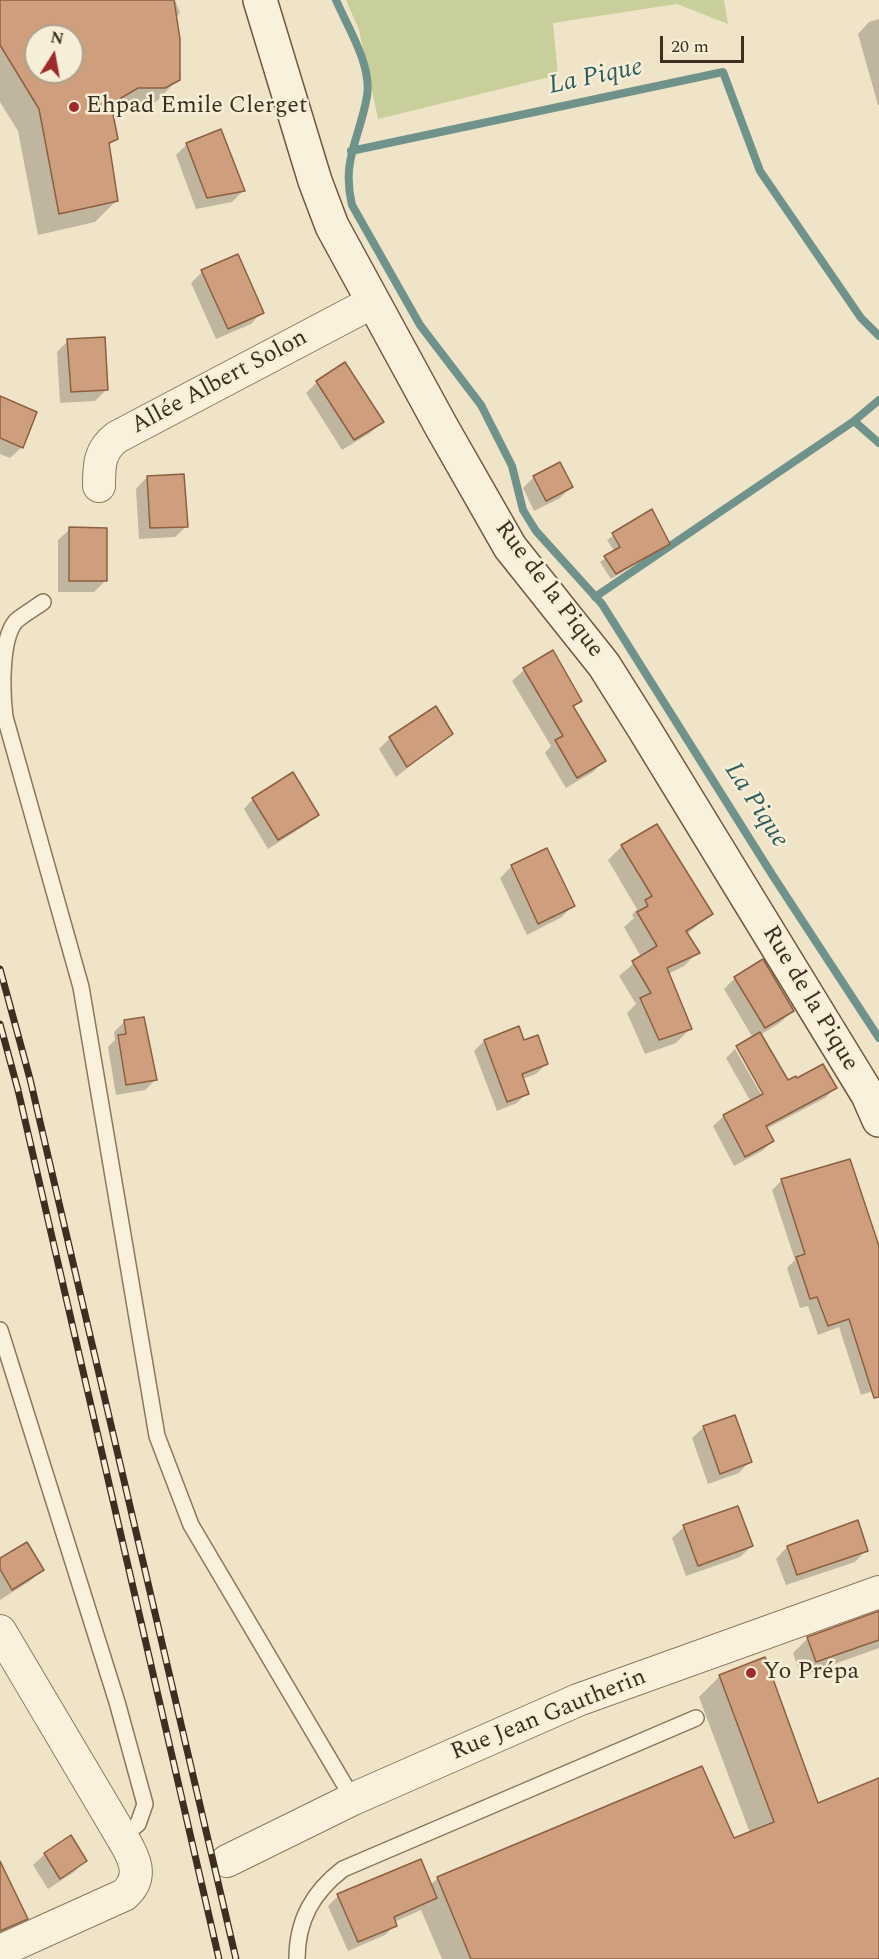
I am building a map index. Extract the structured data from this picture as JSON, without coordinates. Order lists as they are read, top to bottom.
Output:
{
  "streets": {
    "street": ["Allée Albert Solon", "Rue de la Pique", "Rue Jean Gautherin"]
  },
  "crossings": [
    ["Allée Albert Solon", "Rue de la Pique"]
  ],
  "water": ["La Pique"],
  "places": ["Ehpad Emile Clerget", "Yo Prépa"],
  "scale_bar": "20 m",
  "north": "top"
}
